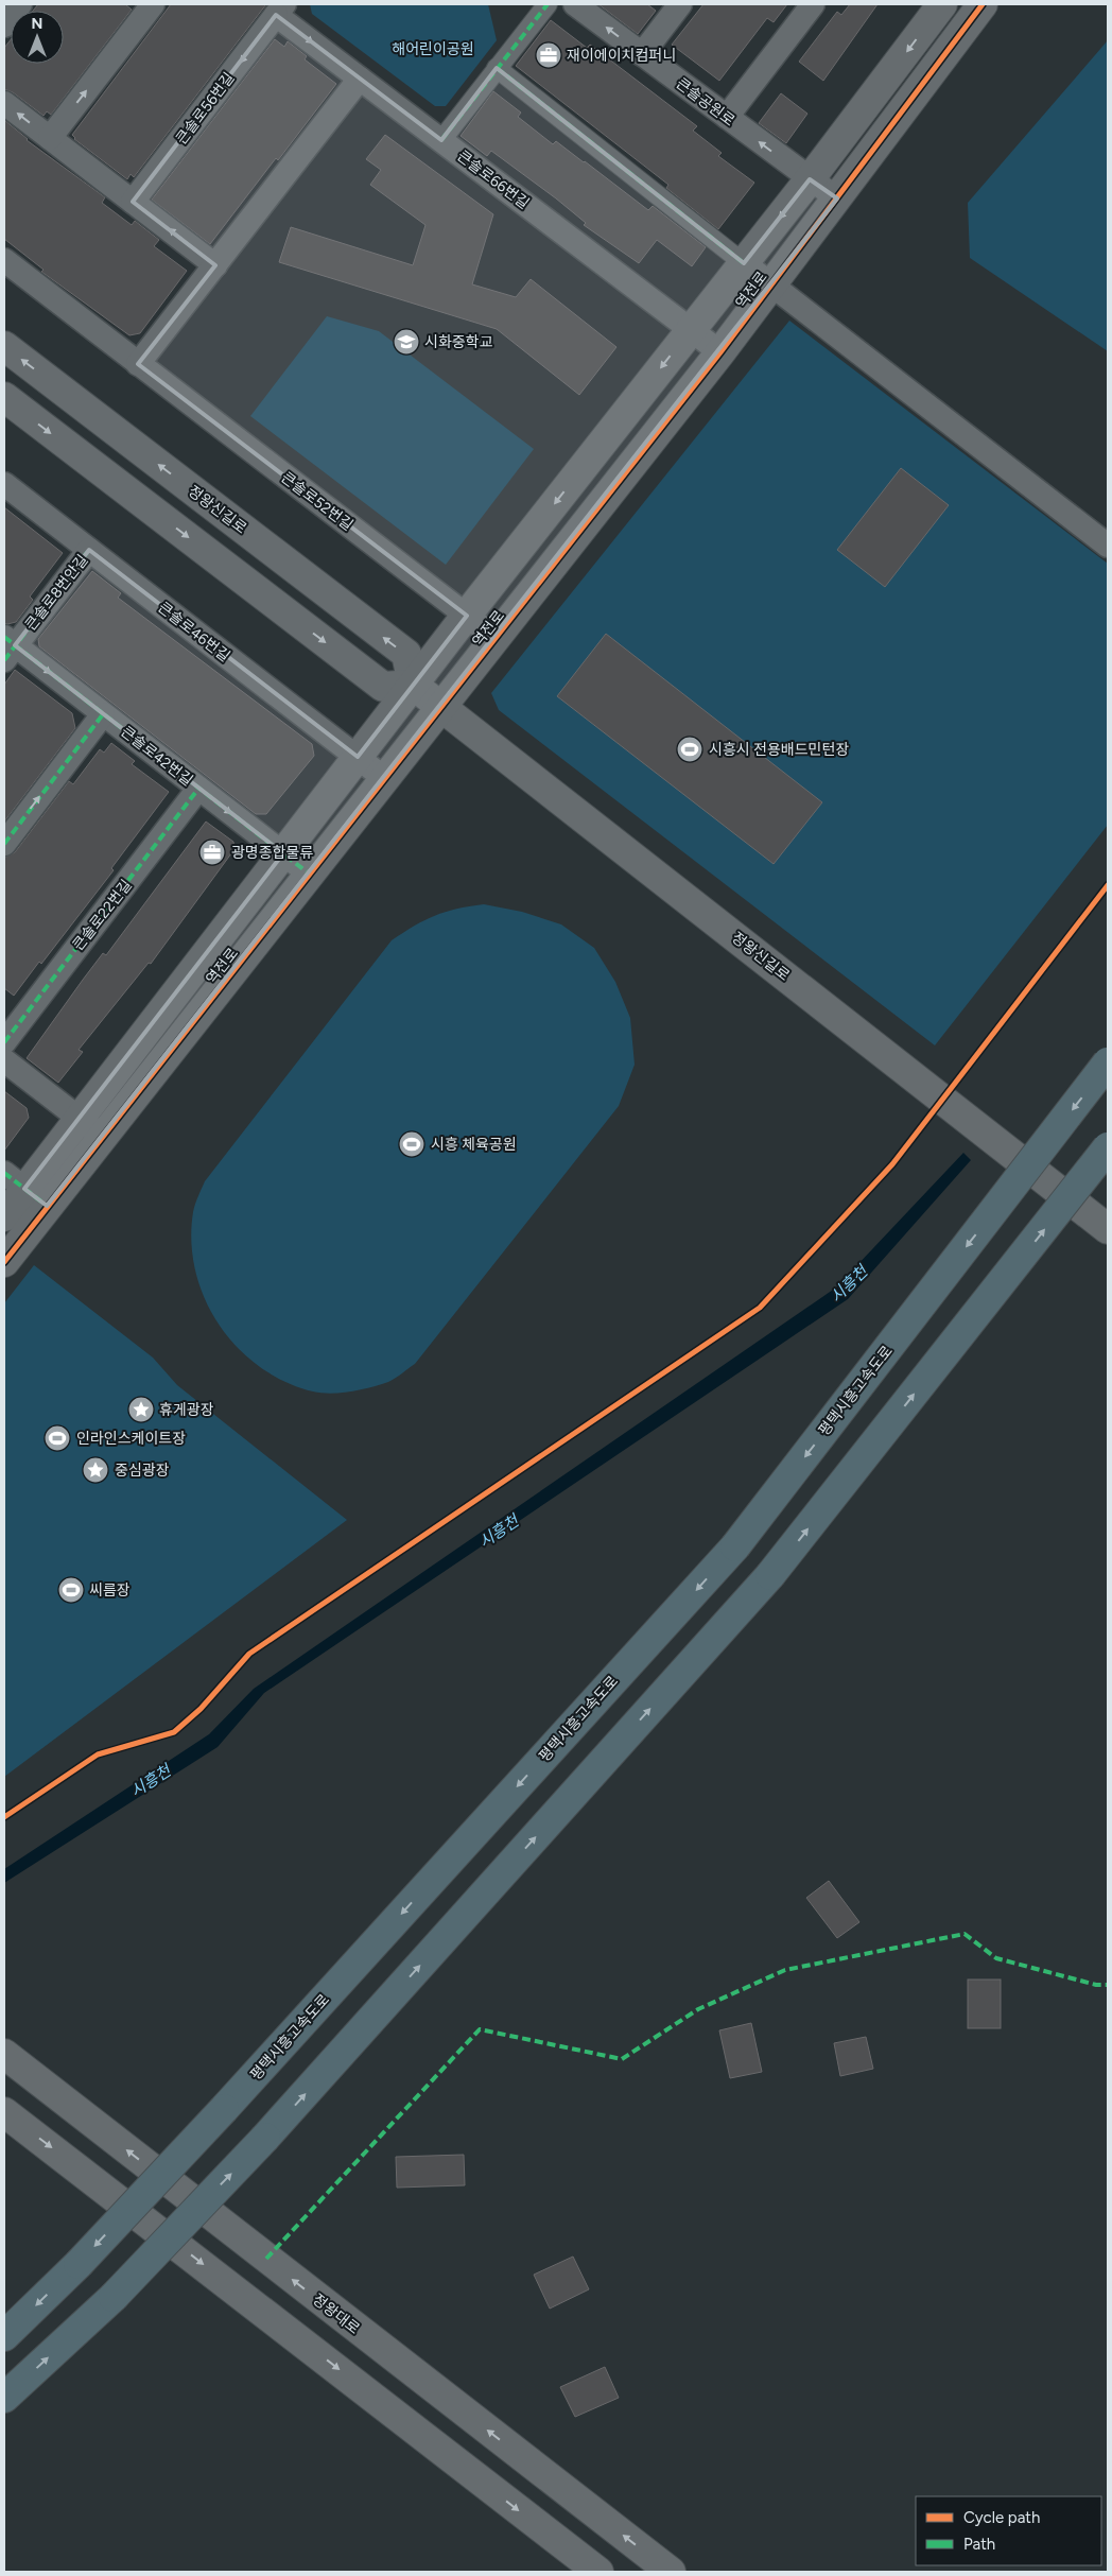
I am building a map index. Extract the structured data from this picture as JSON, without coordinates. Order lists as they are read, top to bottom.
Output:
{
  "streets": {
    "highway": ["평택시흥고속도로"],
    "street": [
      "큰솔공원로",
      "큰솔로56번길",
      "큰솔로66번길",
      "역전로",
      "큰솔로52번길",
      "정왕신길로",
      "큰솔로8번안길",
      "큰솔로46번길",
      "큰솔로42번길",
      "큰솔로22번길",
      "정왕대로"
    ]
  },
  "crossings": [
    ["큰솔공원로", "역전로"],
    ["큰솔로56번길", "큰솔로66번길"],
    ["큰솔로66번길", "역전로"],
    ["역전로", "큰솔로52번길"],
    ["역전로", "정왕신길로"],
    ["역전로", "큰솔로46번길"],
    ["역전로", "큰솔로42번길"],
    ["큰솔로8번안길", "큰솔로46번길"],
    ["큰솔로8번안길", "큰솔로42번길"],
    ["큰솔로42번길", "큰솔로22번길"]
  ],
  "one_way": ["큰솔공원로"],
  "water": ["시흥천"],
  "parks": ["해어린이공원"],
  "places": {
    "office": ["재이에이치컴퍼니", "광명종합물류"],
    "school or university": ["시화중학교"],
    "sports": [
      "시흥시 전용배드민턴장",
      "시흥 체육공원",
      "인라인스케이트장",
      "씨름장"
    ],
    "place": ["휴게광장", "중심광장"]
  },
  "legend": ["Cycle path", "Path"],
  "north": "top"
}
